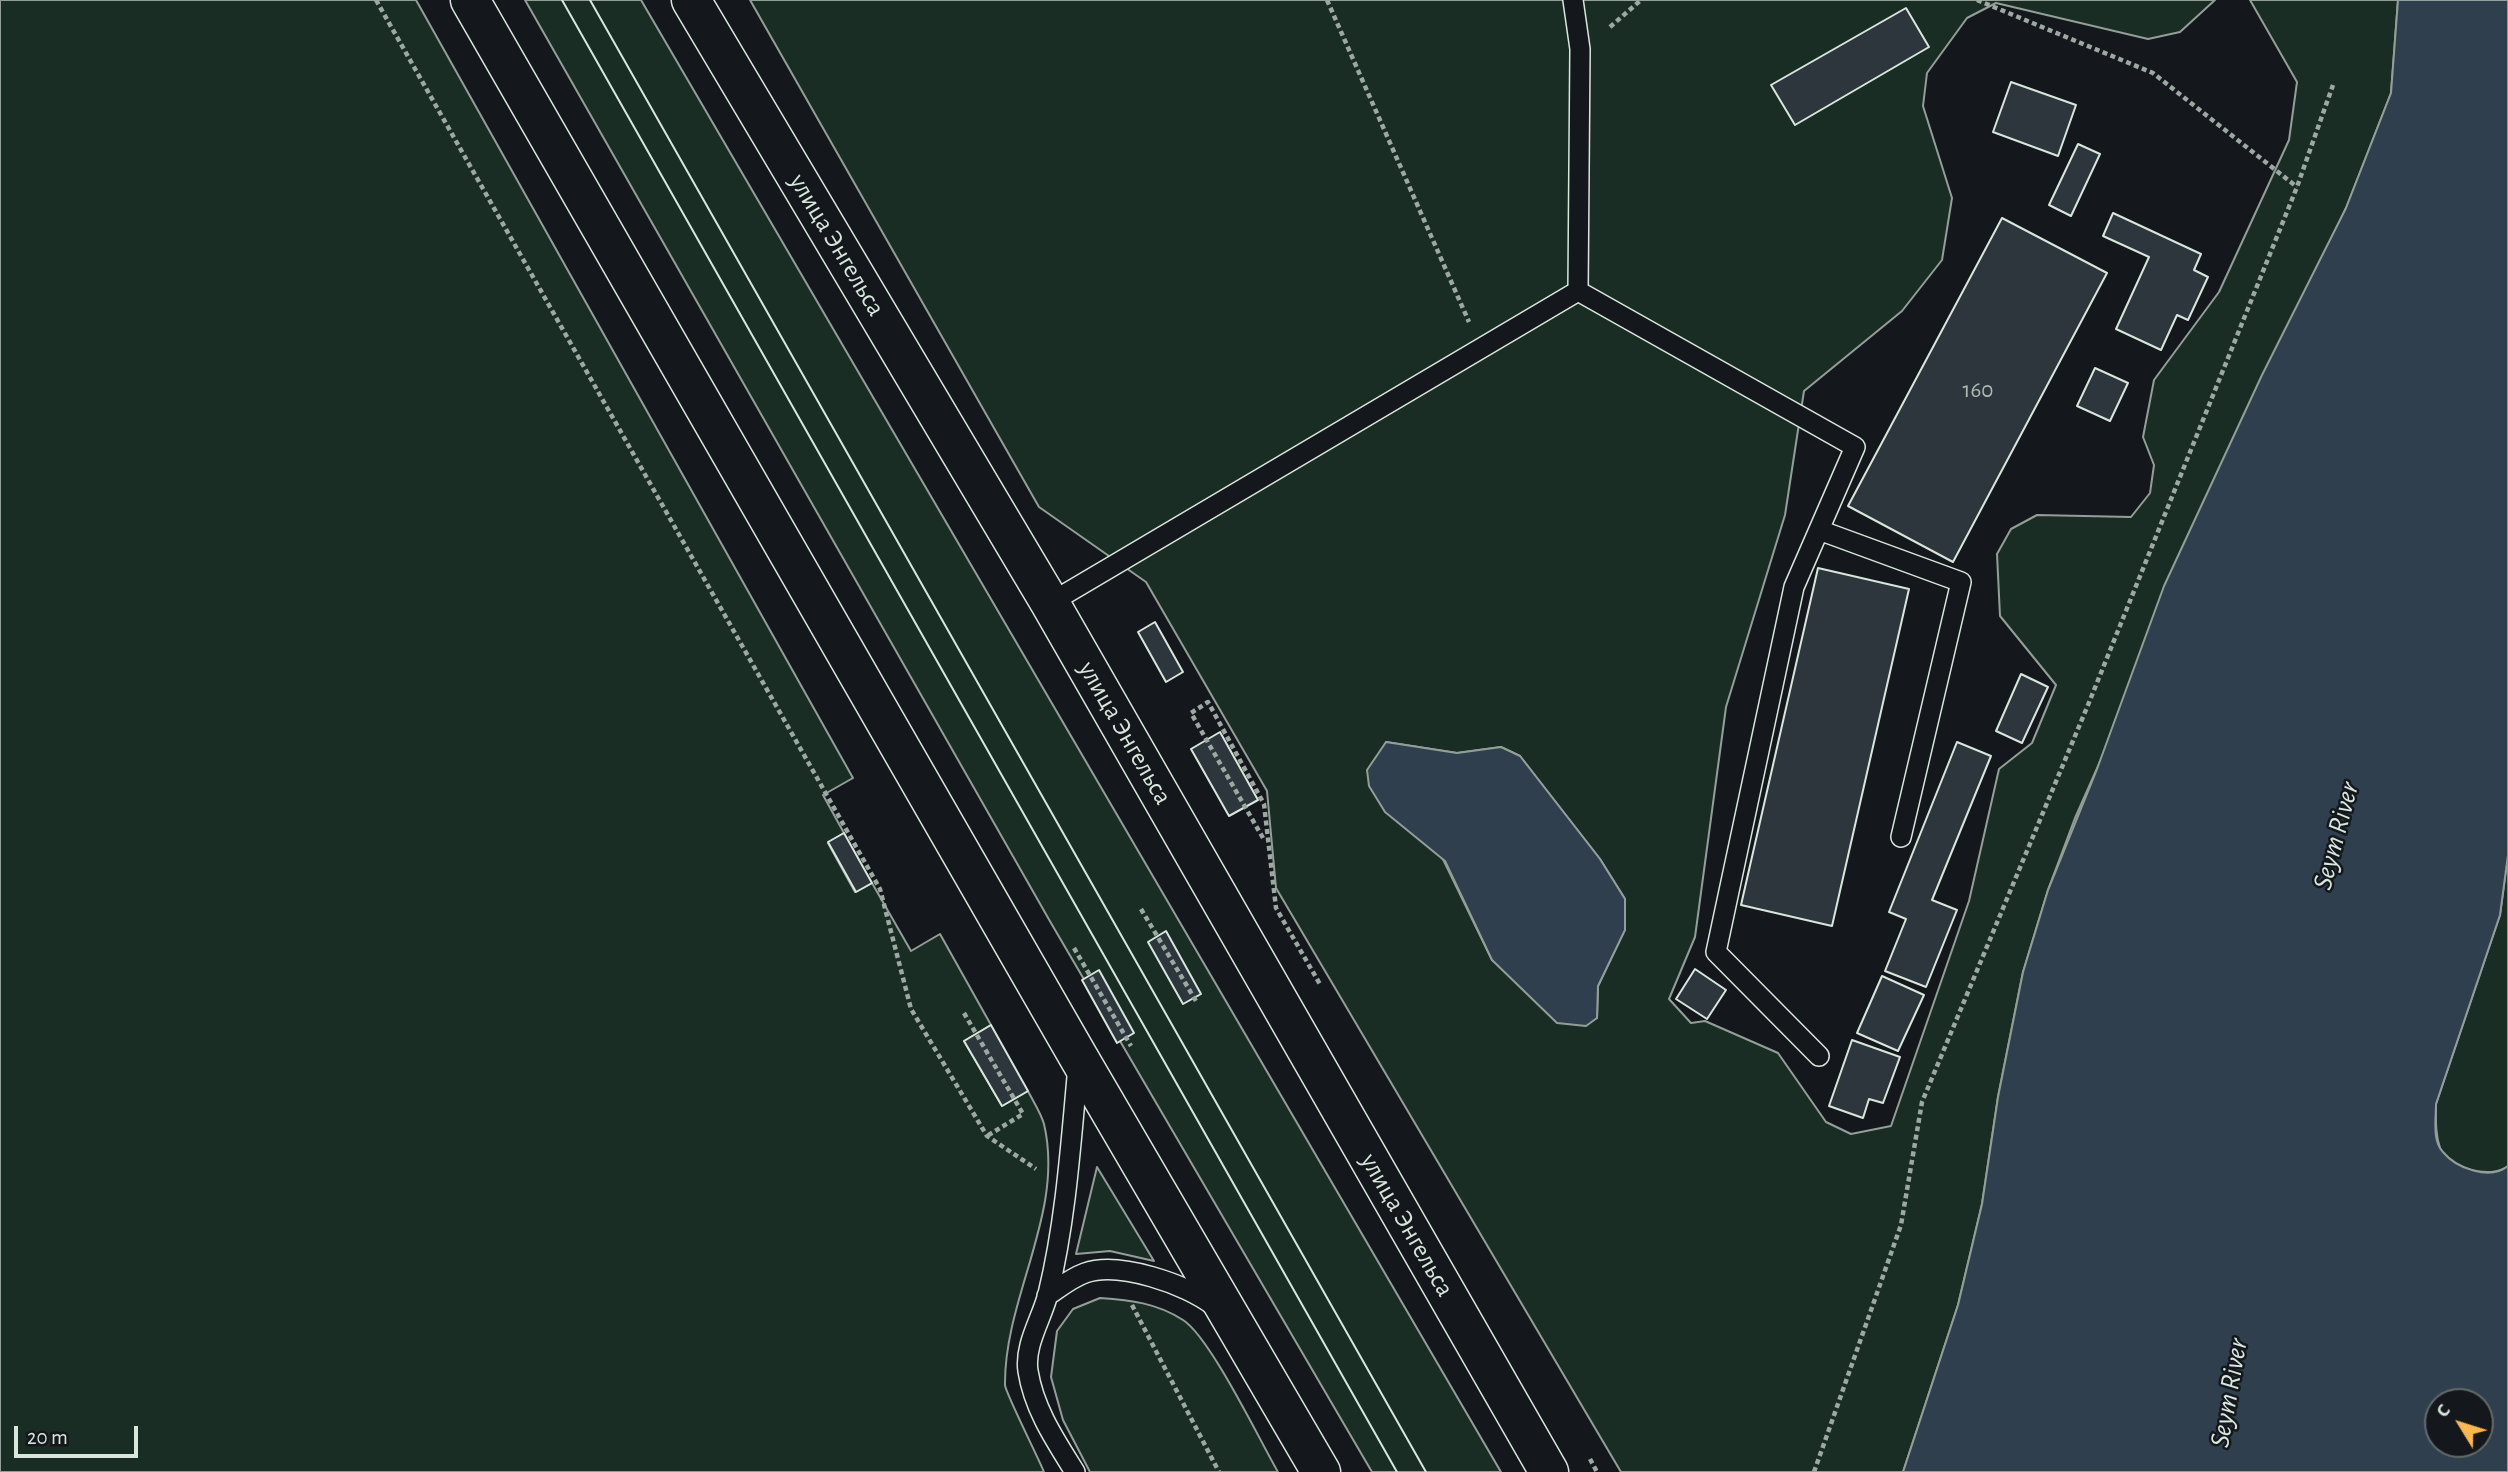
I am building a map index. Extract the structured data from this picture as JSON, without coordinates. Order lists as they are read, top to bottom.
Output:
{
  "streets": {
    "main road": ["улица Энгельса"]
  },
  "water": ["Seym River"],
  "house_numbers": ["160"],
  "scale_bar": "20 m",
  "north": "top left"
}
